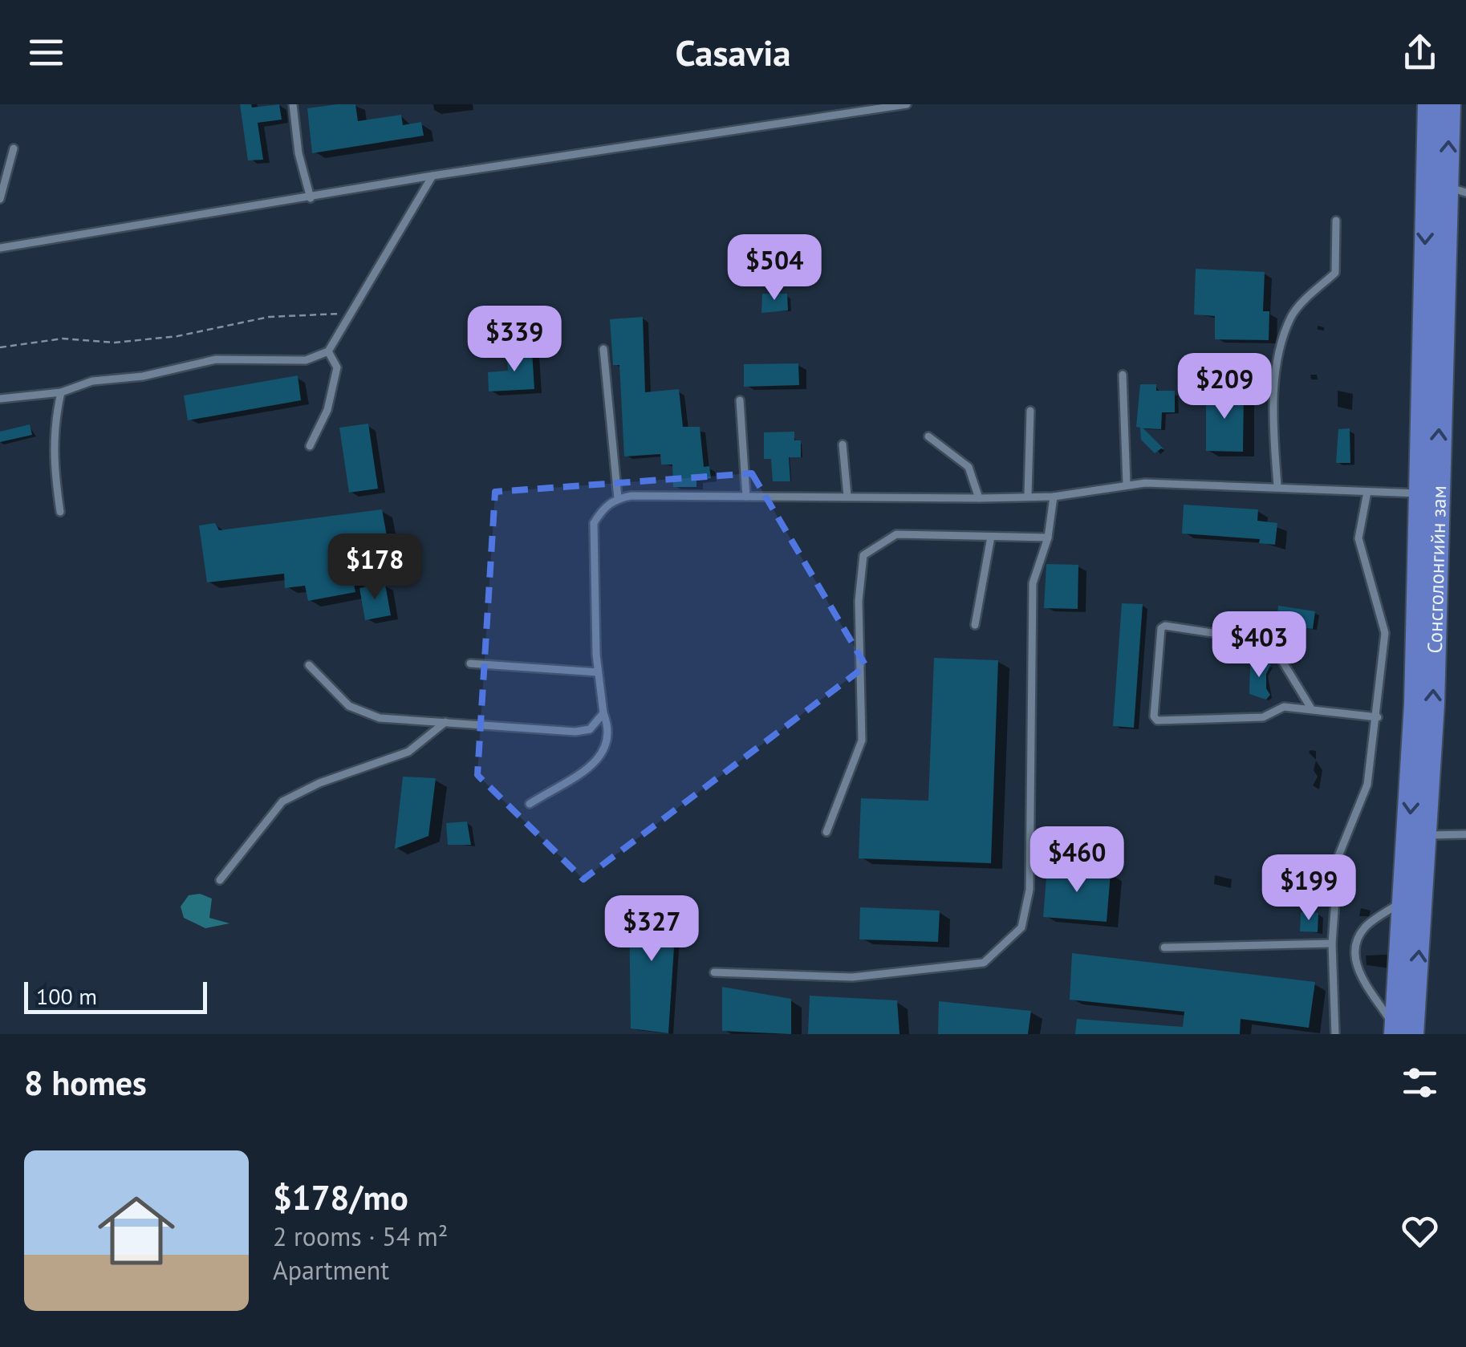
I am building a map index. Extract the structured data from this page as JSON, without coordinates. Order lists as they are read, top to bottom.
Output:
{
  "streets": {
    "main road": ["Сонсголонгийн зам"]
  },
  "scale_bar": "100 m",
  "page": {
    "header": "Casavia",
    "price": [
      "$504",
      "$339",
      "$209",
      "$178",
      "$403",
      "$460",
      "$199",
      "$327"
    ],
    "scale": "100 m",
    "heading": "8 homes",
    "list": [
      {
        "name": "$178/mo",
        "note": "2 rooms · 54 m² · Apartment"
      }
    ]
  }
}
